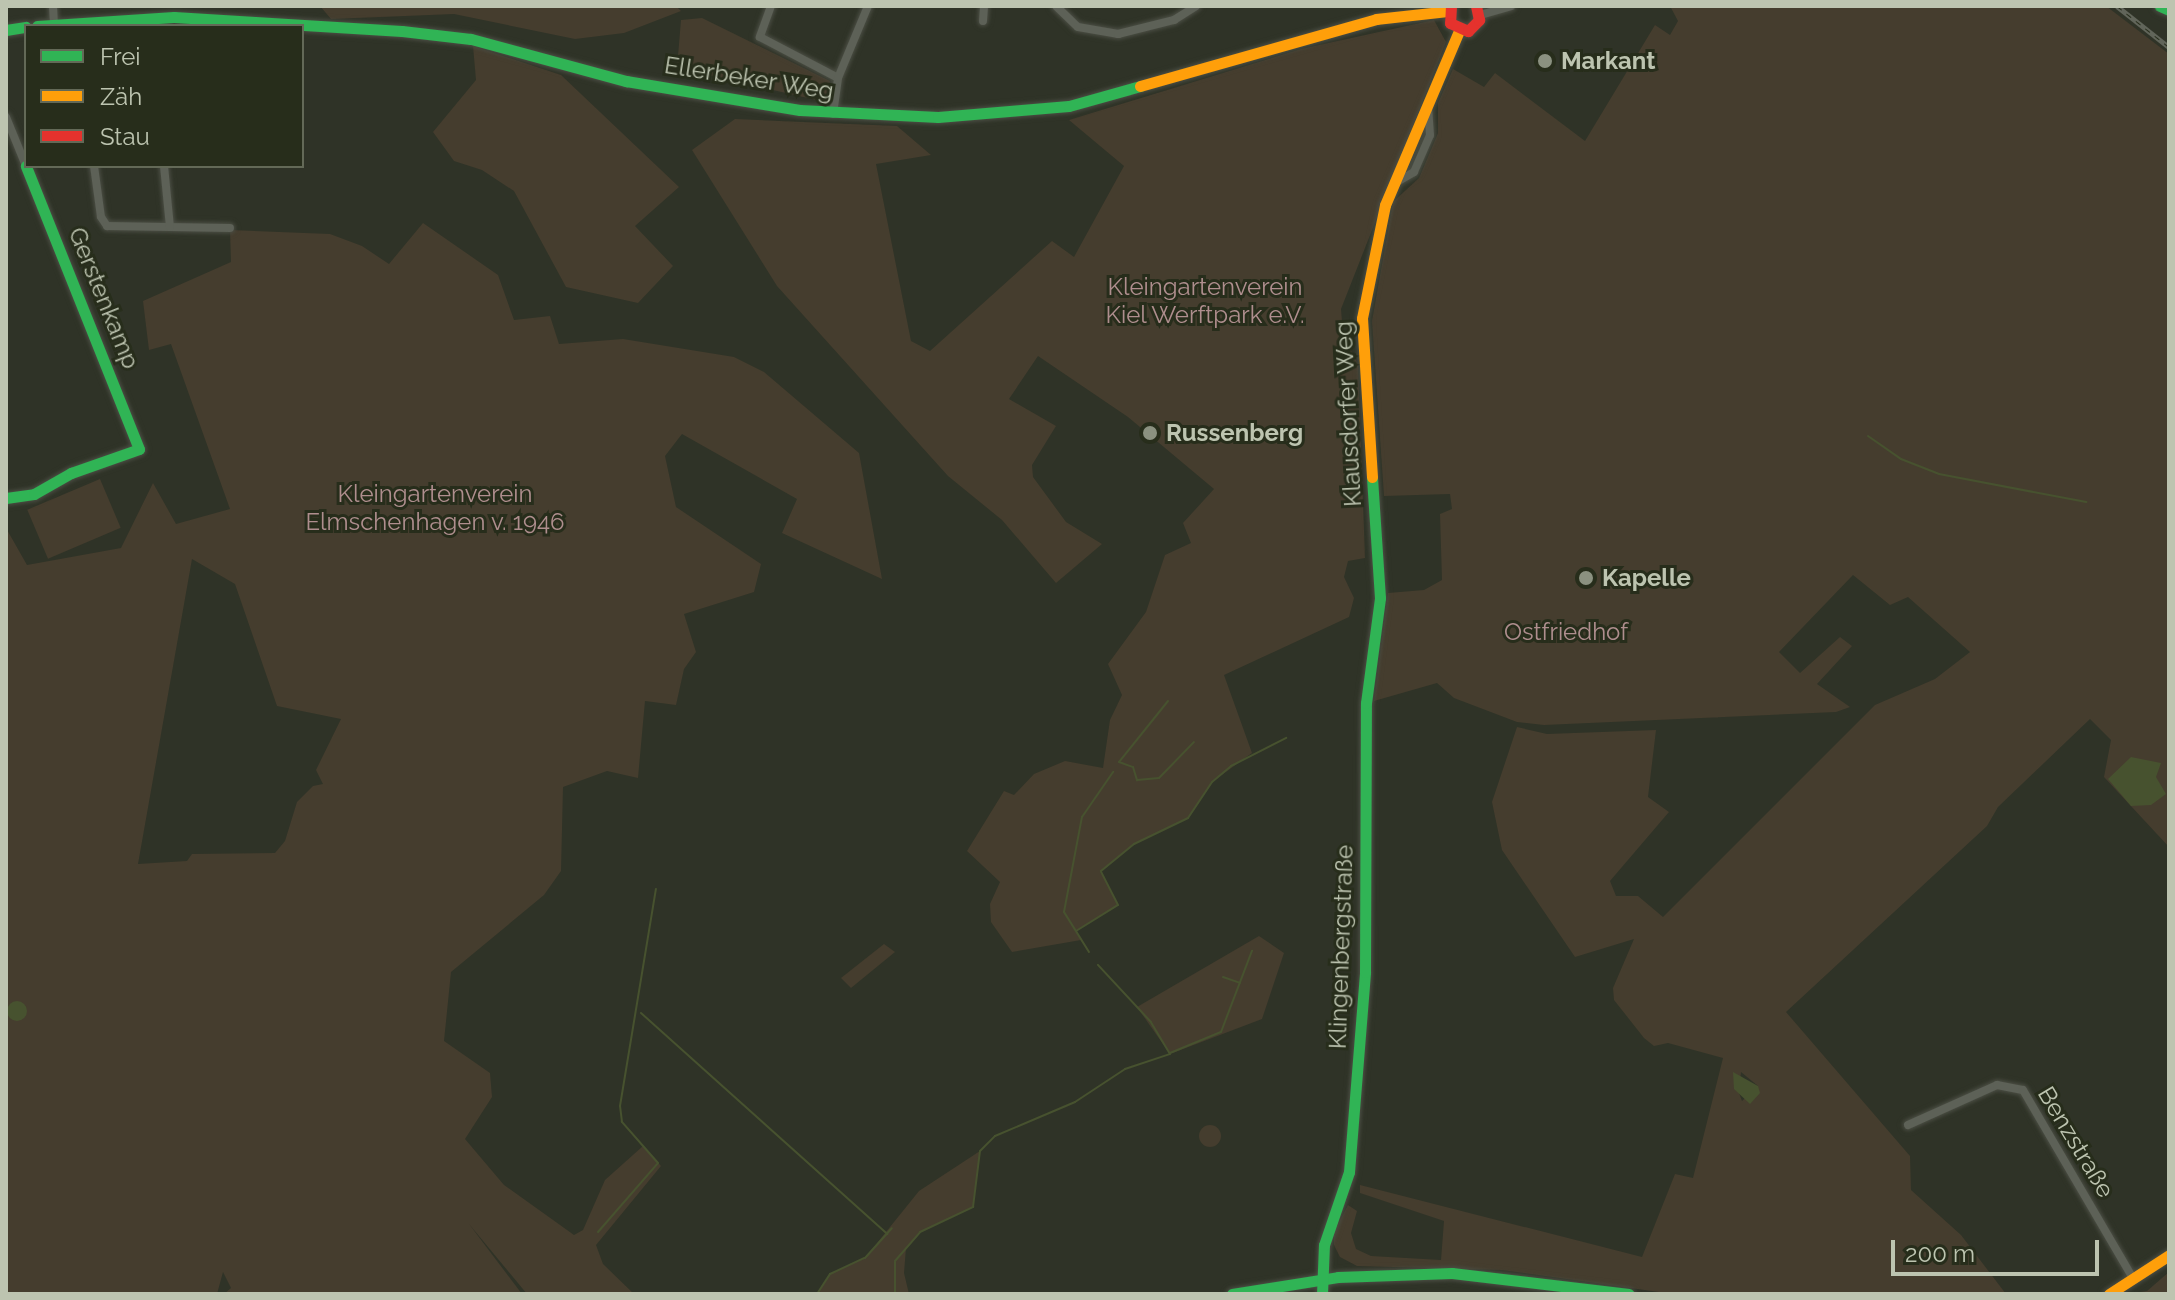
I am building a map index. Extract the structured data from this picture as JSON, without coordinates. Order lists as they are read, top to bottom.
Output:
{
  "streets": {
    "main road": [
      "Ellerbeker Weg",
      "Gerstenkamp",
      "Klausdorfer Weg",
      "Klingenbergstraße"
    ],
    "street": ["Benzstraße"]
  },
  "crossings": [
    ["Klausdorfer Weg", "Klingenbergstraße"]
  ],
  "parks": ["Kleingartenverein Kiel Werftpark e.V.", "Kleingartenverein Elmschenhagen v. 1946", "Ostfriedhof"],
  "places": ["Markant", "Russenberg", "Kapelle"],
  "legend": ["Frei", "Zäh", "Stau"],
  "scale_bar": "200 m"
}
